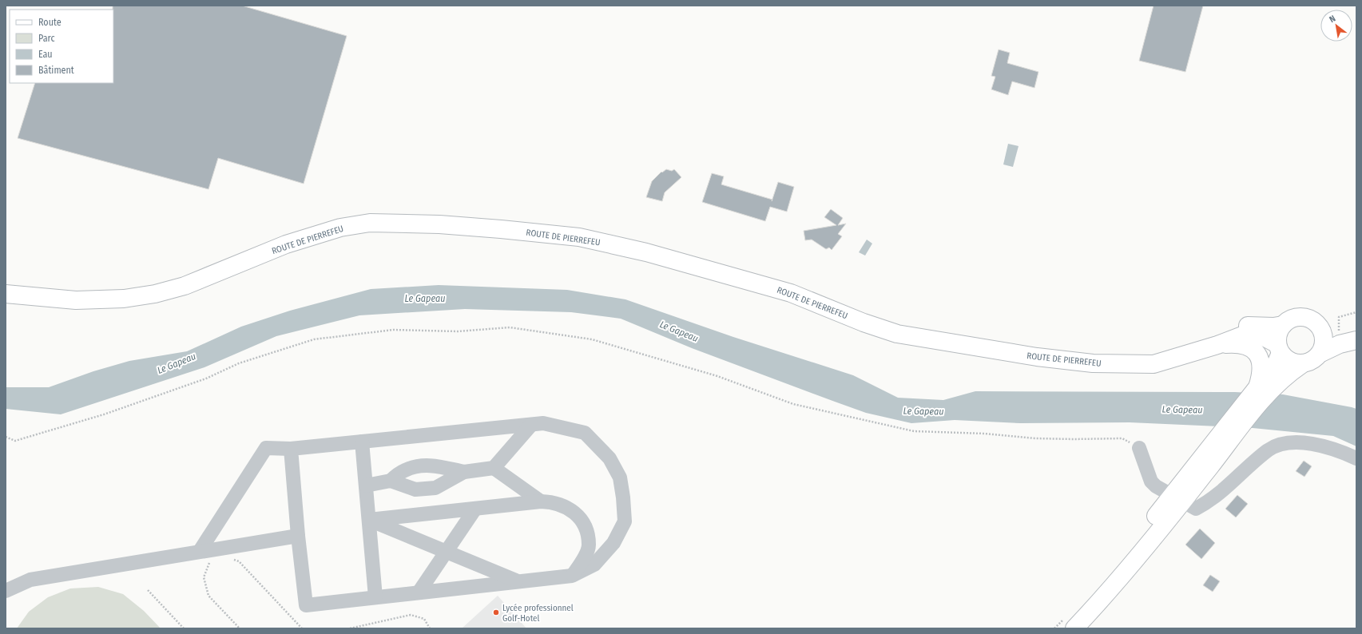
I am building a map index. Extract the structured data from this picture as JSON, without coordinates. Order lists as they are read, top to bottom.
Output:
{
  "streets": {
    "main road": ["ROUTE DE PIERREFEU"]
  },
  "water": ["Le Gapeau"],
  "places": ["Lycée professionnel Golf-Hotel"],
  "legend": [
    "Route",
    "Parc",
    "Eau",
    "Bâtiment"
  ],
  "north": "top left"
}
